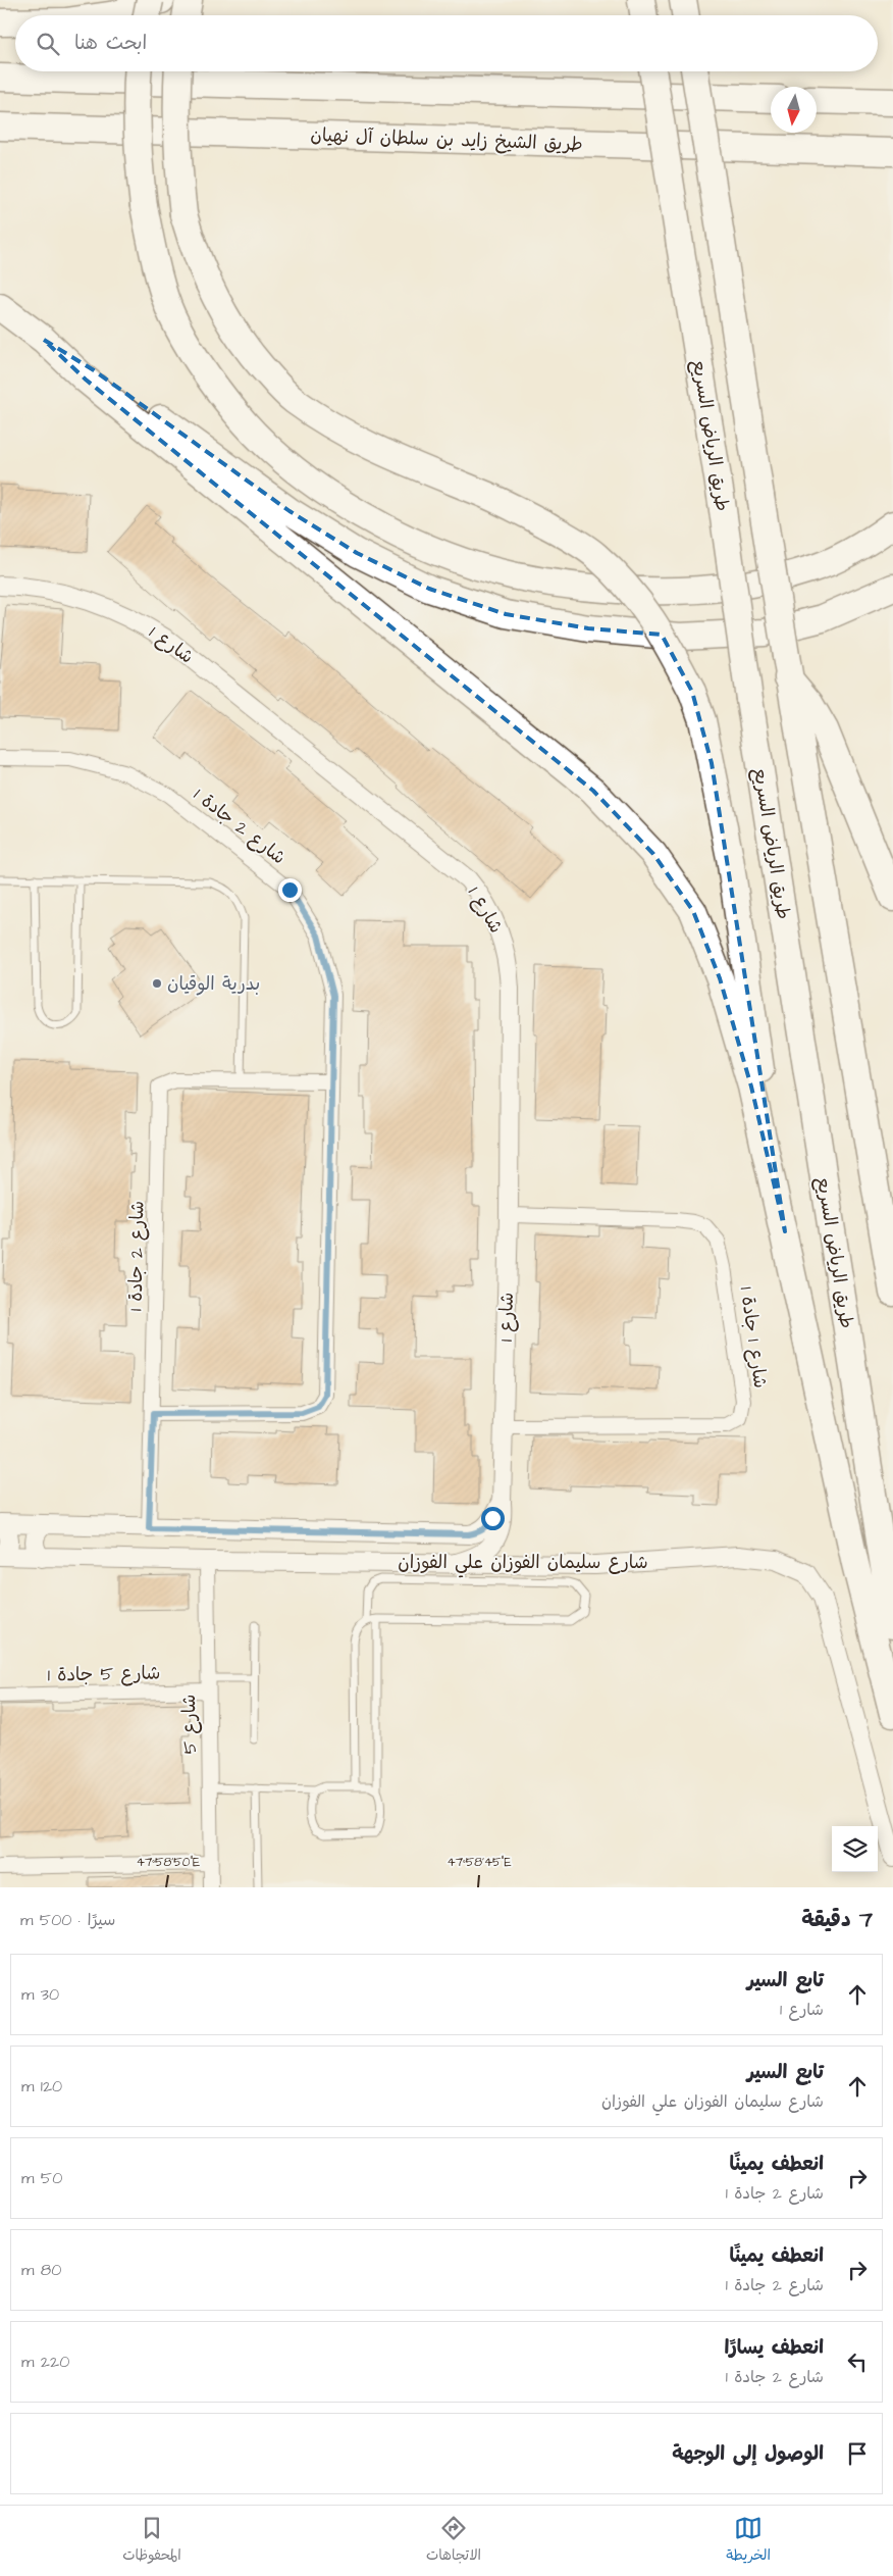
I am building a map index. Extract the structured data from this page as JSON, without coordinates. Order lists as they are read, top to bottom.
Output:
{
  "streets": {
    "highway": ["طريق الشيخ زايد بن سلطان آل نهيان", "طريق الرياض السريع"],
    "street": [
      "شارع 1",
      "شارع 2 جادة 1",
      "شارع 1 جادة 1",
      "شارع سليمان الفوزان علي الفوزان",
      "شارع 5 جادة 1",
      "شارع 5"
    ]
  },
  "crossings": [
    ["شارع 1", "شارع 1 جادة 1"],
    ["شارع 1", "شارع سليمان الفوزان علي الفوزان"],
    ["شارع 2 جادة 1", "شارع سليمان الفوزان علي الفوزان"],
    ["شارع سليمان الفوزان علي الفوزان", "شارع 5"],
    ["شارع 5 جادة 1", "شارع 5"]
  ],
  "places": ["بدرية الوقيان"],
  "north": "bottom",
  "page": {
    "search": "ابحث هنا",
    "heading": ["7 دقيقة", "سيرًا · 500 m"],
    "list": [
      ["تابع السير", "شارع 1", "30 m"],
      ["تابع السير", "شارع سليمان الفوزان علي الفوزان", "120 m"],
      ["انعطف يمينًا", "شارع 2 جادة 1", "50 m"],
      ["انعطف يمينًا", "شارع 2 جادة 1", "80 m"],
      ["انعطف يسارًا", "شارع 2 جادة 1", "220 m"],
      "الوصول إلى الوجهة"
    ],
    "nav": ["الخريطة", "الاتجاهات", "المحفوظات"]
  },
  "coordinates": ["47°58'50\"E", "47°58'45\"E"]
}
